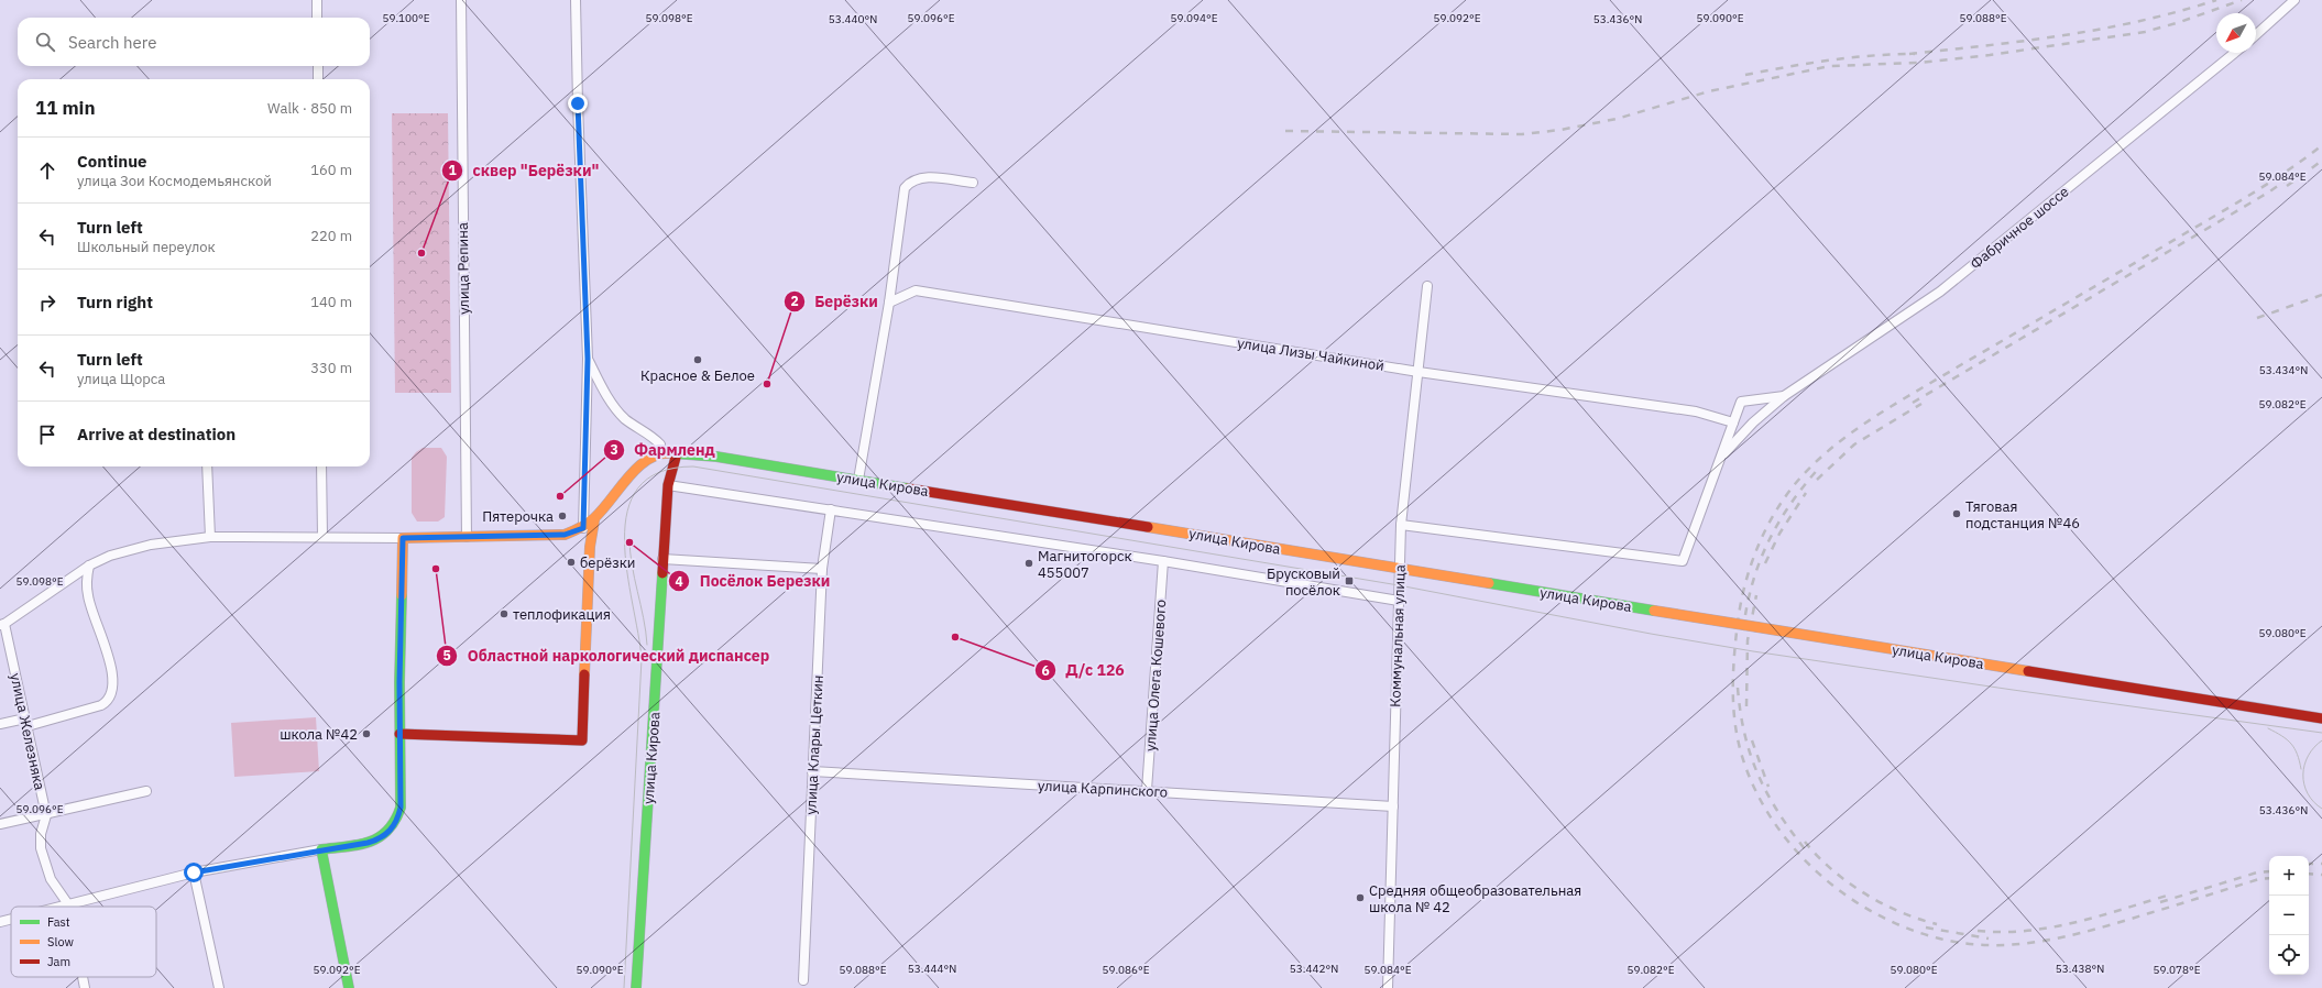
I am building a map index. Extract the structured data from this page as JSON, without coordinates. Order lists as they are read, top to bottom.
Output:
{
  "streets": {
    "main road": ["улица Кирова"],
    "street": [
      "Фабричное шоссе",
      "улица Репина",
      "улица Лизы Чайкиной",
      "Коммунальная улица",
      "улица Олега Кошевого",
      "улица Железняка",
      "улица Клары Цеткин",
      "улица Карпинского"
    ]
  },
  "crossings": [
    ["Фабричное шоссе", "улица Лизы Чайкиной"],
    ["улица Лизы Чайкиной", "Коммунальная улица"],
    ["улица Кирова", "Коммунальная улица"],
    ["Коммунальная улица", "улица Карпинского"],
    ["улица Олега Кошевого", "улица Карпинского"],
    ["улица Клары Цеткин", "улица Карпинского"]
  ],
  "places": {
    "other": [
      "сквер \"Берёзки\"",
      "Красное & Белое",
      "Берёзки",
      "Фармленд",
      "Тяговая подстанция №46",
      "Пятерочка",
      "Посёлок Березки",
      "берёзки",
      "Магнитогорск 455007",
      "Областной наркологический диспансер",
      "теплофикация",
      "Д/с 126",
      "школа №42",
      "Средняя общеобразовательная школа № 42"
    ],
    "transit": ["Брусковый посёлок"]
  },
  "legend": ["Fast", "Slow", "Jam"],
  "north": "bottom left",
  "page": {
    "search": "Search here",
    "heading": ["11 min", "Walk · 850 m"],
    "list": [
      ["Continue", "улица Зои Космодемьянской", "160 m"],
      ["Turn left", "Школьный переулок", "220 m"],
      ["Turn right", "140 m"],
      ["Turn left", "улица Щорса", "330 m"],
      "Arrive at destination"
    ],
    "map_buttons": ["+", "−"]
  },
  "coordinates": [
    "59.100°E",
    "59.098°E",
    "59.096°E",
    "59.094°E",
    "59.092°E",
    "59.090°E",
    "59.088°E",
    "53.440°N",
    "53.436°N",
    "59.084°E",
    "53.434°N",
    "59.082°E",
    "59.080°E",
    "53.444°N",
    "53.442°N",
    "53.438°N",
    "59.086°E",
    "59.078°E"
  ]
}
